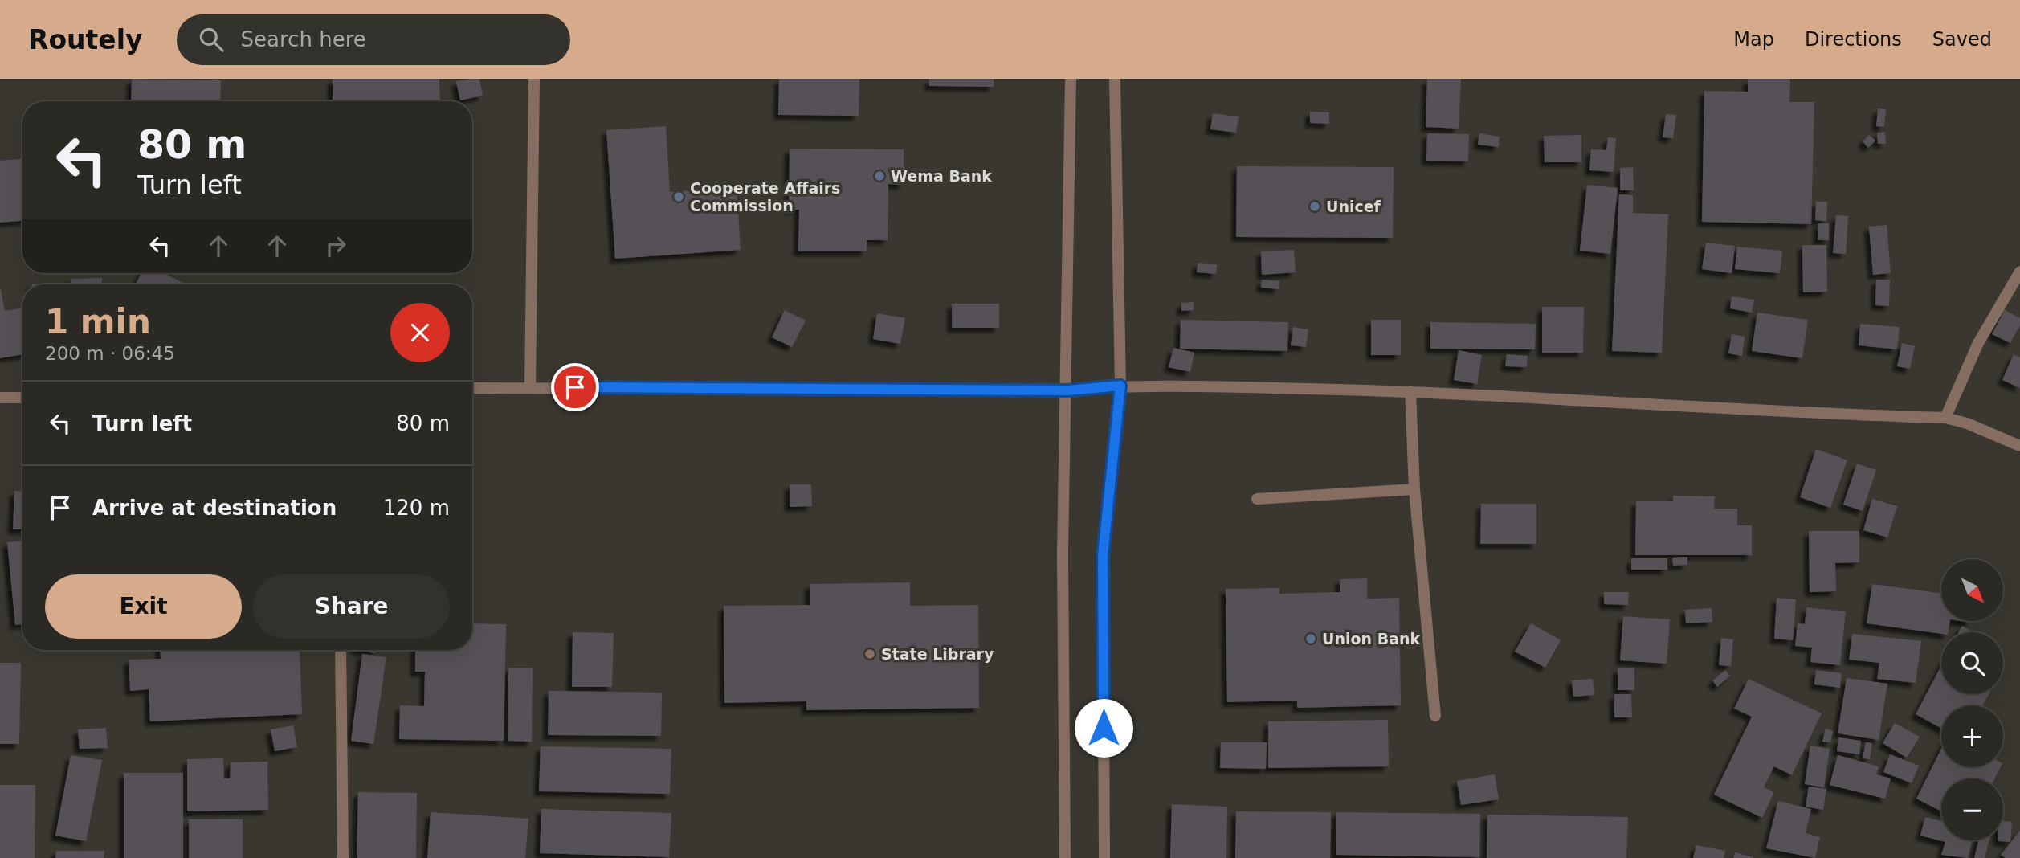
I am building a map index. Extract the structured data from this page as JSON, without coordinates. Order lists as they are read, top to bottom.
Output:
{
  "places": [
    "Wema Bank",
    "Cooperate Affairs Commission",
    "Unicef",
    "Union Bank",
    "State Library"
  ],
  "north": "bottom right",
  "page": {
    "header": "Routely",
    "search": "Search here",
    "nav": ["Map", "Directions", "Saved"],
    "turn": ["80 m", "Turn left"],
    "heading": ["1 min", "200 m · 06:45"],
    "list": [
      {
        "name": "Turn left",
        "value": "80 m"
      },
      {
        "name": "Arrive at destination",
        "value": "120 m"
      }
    ],
    "map_buttons": ["+", "−"],
    "buttons": ["Exit", "Share"]
  }
}
